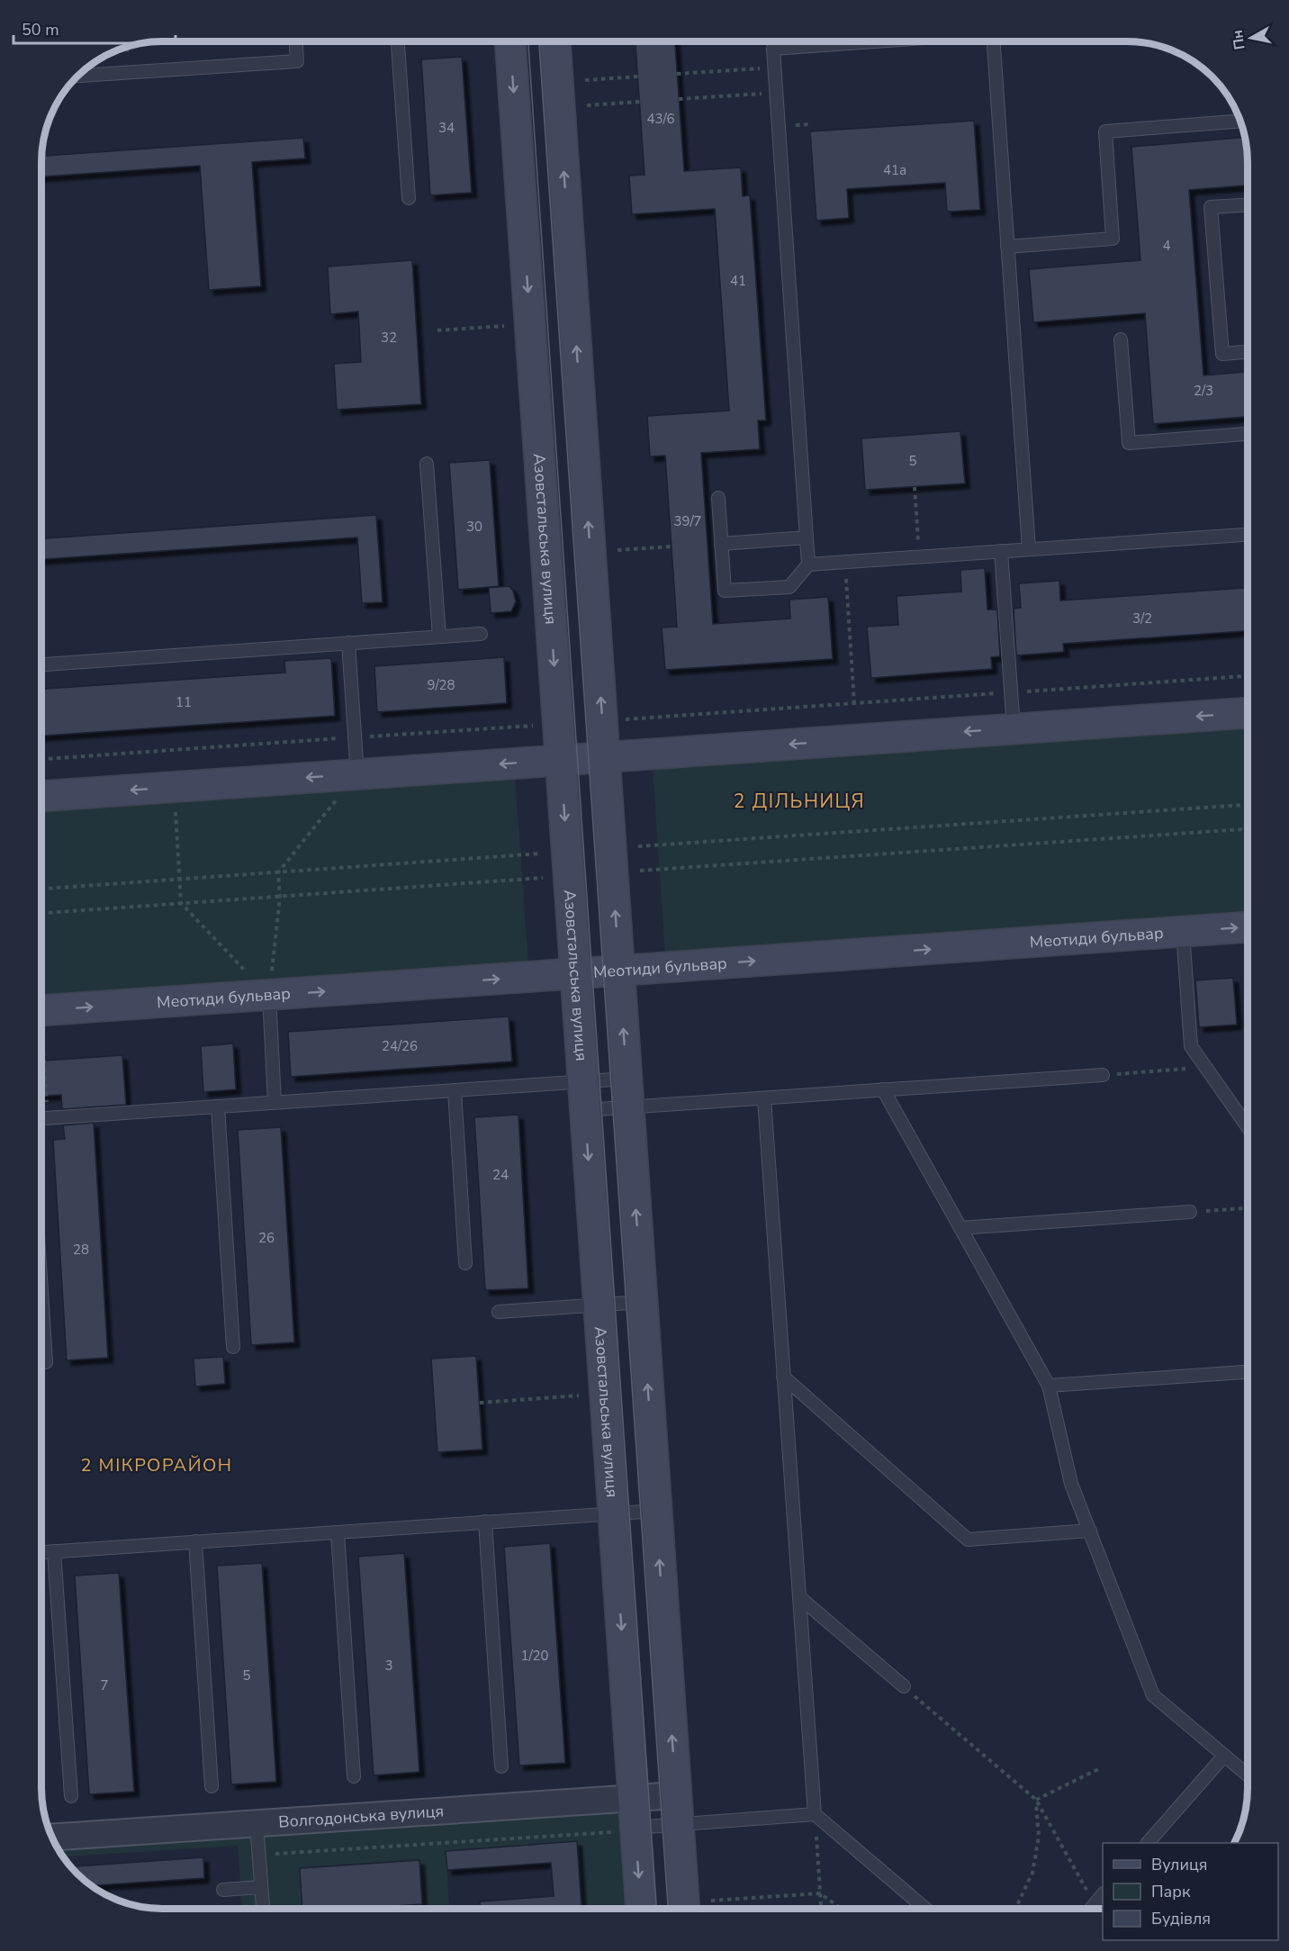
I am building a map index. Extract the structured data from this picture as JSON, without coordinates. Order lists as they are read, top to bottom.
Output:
{
  "streets": {
    "street": ["Азовстальська вулиця", "Меотиди бульвар", "Волгодонська вулиця"]
  },
  "crossings": [
    ["Азовстальська вулиця", "Меотиди бульвар"],
    ["Азовстальська вулиця", "Волгодонська вулиця"]
  ],
  "districts": ["2 ДІЛЬНИЦЯ", "2 МІКРОРАЙОН"],
  "house_numbers": [
    "43/6",
    "34",
    "41а",
    "4",
    "41",
    "32",
    "2/3",
    "5",
    "39/7",
    "30",
    "3/2",
    "9/28",
    "11",
    "24/26",
    "24",
    "26",
    "28",
    "1/20",
    "3",
    "5",
    "7"
  ],
  "legend": ["Вулиця", "Парк", "Будівля"],
  "scale_bar": "50 m",
  "north": "left"
}
